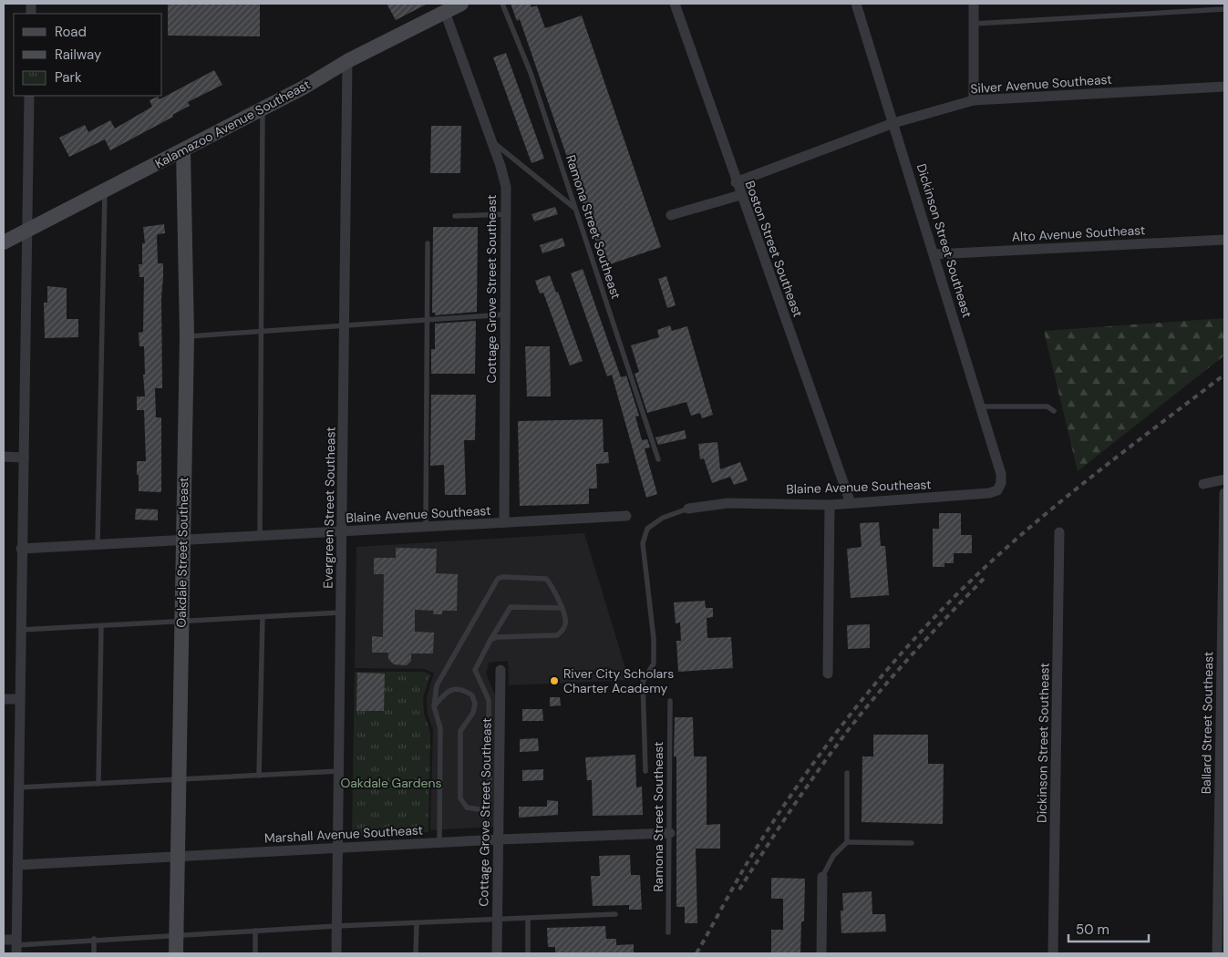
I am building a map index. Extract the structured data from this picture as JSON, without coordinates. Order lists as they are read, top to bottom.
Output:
{
  "streets": {
    "street": [
      "Silver Avenue Southeast",
      "Kalamazoo Avenue Southeast",
      "Alto Avenue Southeast",
      "Dickinson Street Southeast",
      "Boston Street Southeast",
      "Cottage Grove Street Southeast",
      "Blaine Avenue Southeast",
      "Evergreen Street Southeast",
      "Oakdale Street Southeast",
      "Ballard Street Southeast",
      "Marshall Avenue Southeast"
    ],
    "lane": ["Ramona Street Southeast"]
  },
  "crossings": [
    ["Silver Avenue Southeast", "Dickinson Street Southeast"],
    ["Silver Avenue Southeast", "Boston Street Southeast"],
    ["Kalamazoo Avenue Southeast", "Cottage Grove Street Southeast"],
    ["Kalamazoo Avenue Southeast", "Evergreen Street Southeast"],
    ["Kalamazoo Avenue Southeast", "Oakdale Street Southeast"],
    ["Ramona Street Southeast", "Marshall Avenue Southeast"],
    ["Alto Avenue Southeast", "Dickinson Street Southeast"],
    ["Dickinson Street Southeast", "Blaine Avenue Southeast"],
    ["Boston Street Southeast", "Blaine Avenue Southeast"],
    ["Cottage Grove Street Southeast", "Blaine Avenue Southeast"],
    ["Cottage Grove Street Southeast", "Marshall Avenue Southeast"],
    ["Blaine Avenue Southeast", "Evergreen Street Southeast"],
    ["Blaine Avenue Southeast", "Oakdale Street Southeast"],
    ["Evergreen Street Southeast", "Marshall Avenue Southeast"],
    ["Oakdale Street Southeast", "Marshall Avenue Southeast"]
  ],
  "parks": ["Oakdale Gardens"],
  "places": ["River City Scholars Charter Academy"],
  "legend": ["Road", "Railway", "Park"],
  "scale_bar": "50 m"
}
